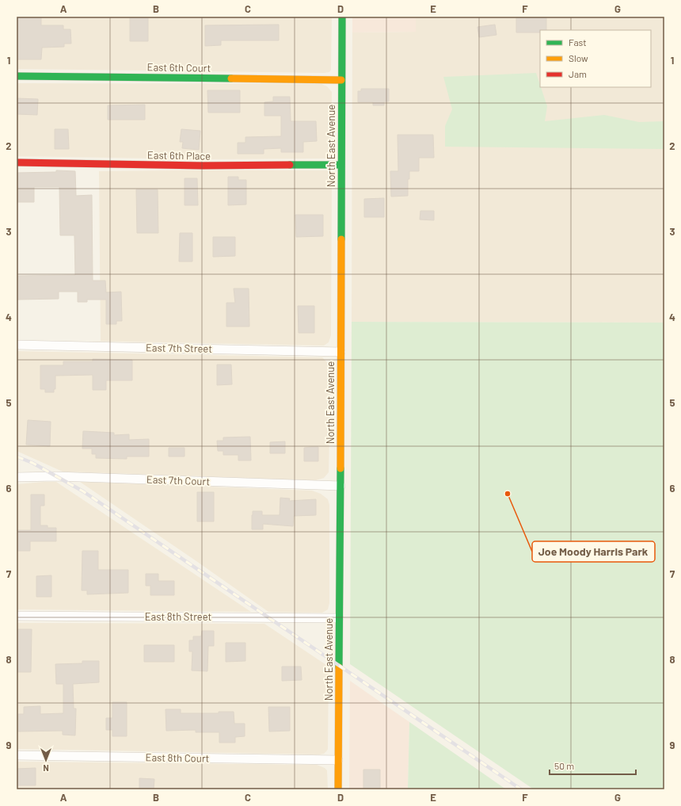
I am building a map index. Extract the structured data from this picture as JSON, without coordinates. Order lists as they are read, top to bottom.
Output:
{
  "streets": {
    "main road": ["East 6th Court", "North East Avenue", "East 6th Place"],
    "street": [
      "East 7th Street",
      "East 7th Court",
      "East 8th Street",
      "East 8th Court"
    ]
  },
  "crossings": [
    ["East 6th Court", "North East Avenue"],
    ["North East Avenue", "East 6th Place"],
    ["North East Avenue", "East 7th Street"],
    ["North East Avenue", "East 7th Court"],
    ["North East Avenue", "East 8th Street"],
    ["North East Avenue", "East 8th Court"]
  ],
  "places": ["Joe Moody Harris Park"],
  "legend": ["Fast", "Slow", "Jam"],
  "scale_bar": "50 m",
  "north": "bottom",
  "grid": {
    "columns": [
      "A",
      "B",
      "C",
      "D",
      "E",
      "F",
      "G"
    ],
    "rows": [
      "1",
      "2",
      "3",
      "4",
      "5",
      "6",
      "7",
      "8",
      "9"
    ]
  }
}
